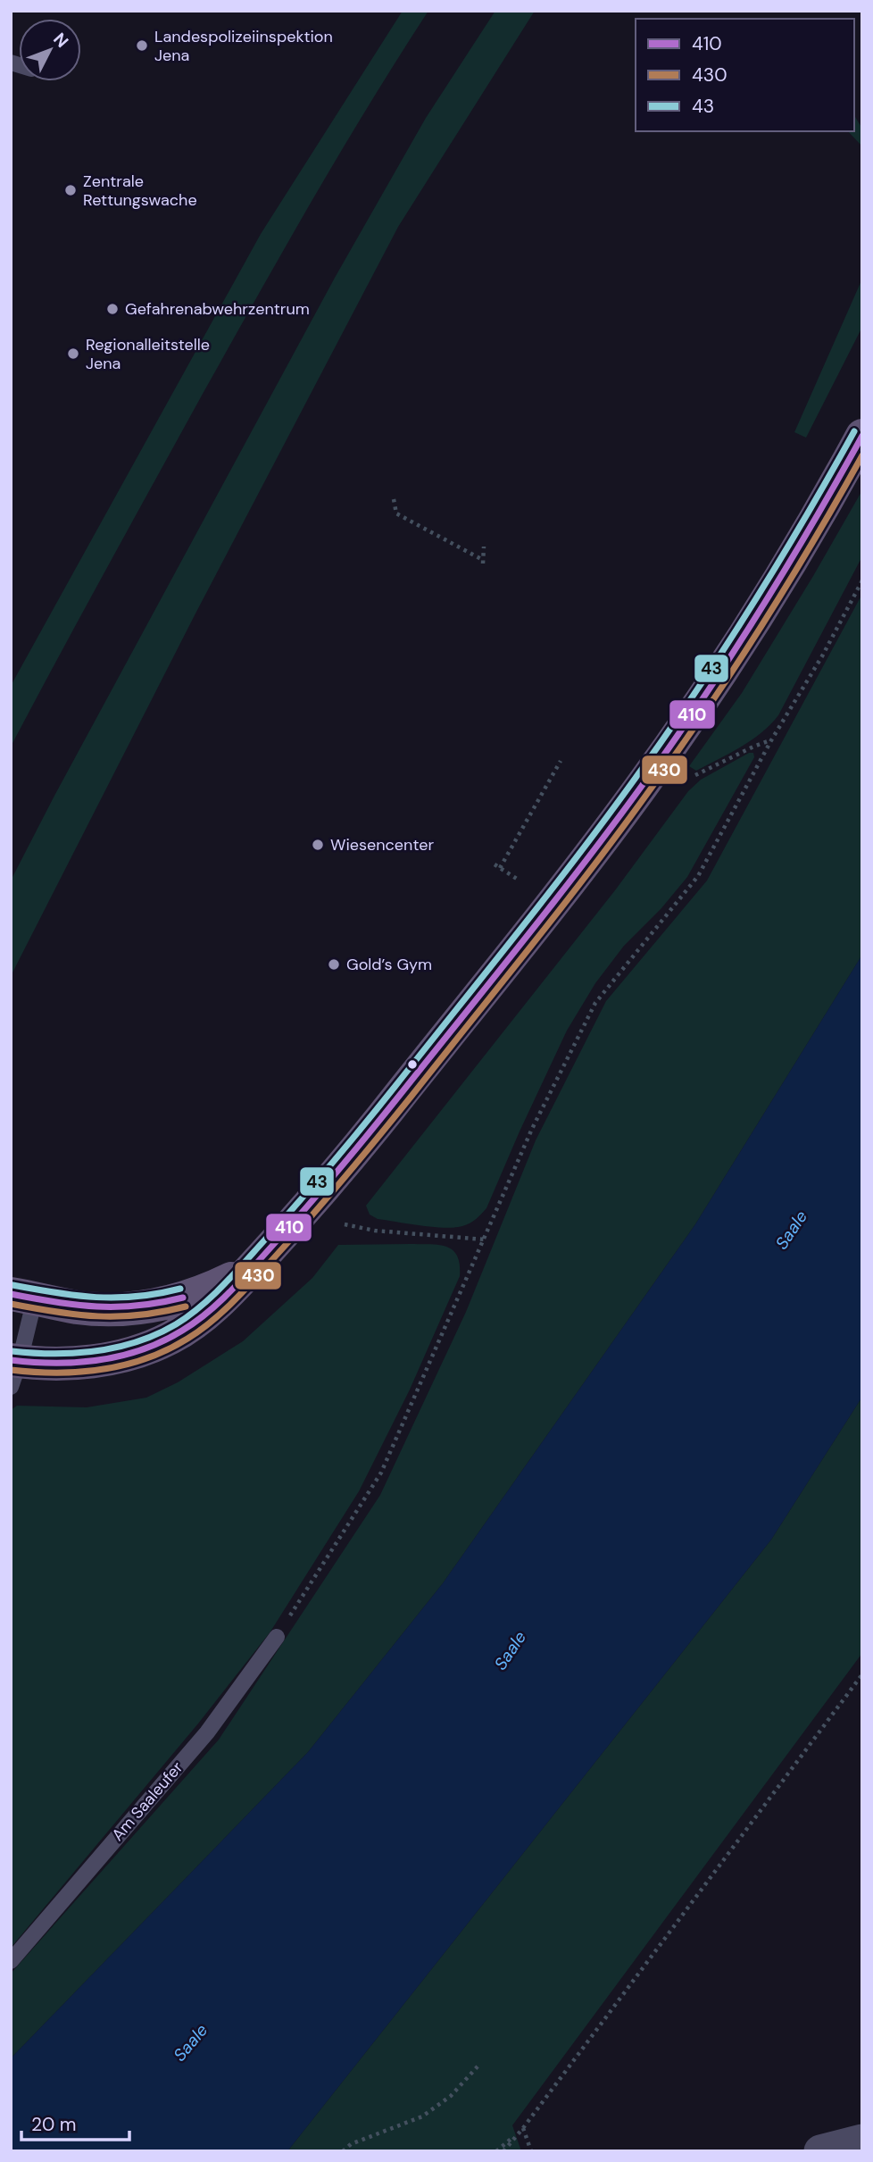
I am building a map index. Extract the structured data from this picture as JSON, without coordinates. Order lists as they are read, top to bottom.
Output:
{
  "streets": {
    "lane": ["Am Saaleufer"]
  },
  "water": ["Saale"],
  "places": [
    "Landespolizeiinspektion Jena",
    "Zentrale Rettungswache",
    "Gefahrenabwehrzentrum",
    "Regionalleitstelle Jena",
    "Wiesencenter",
    "Gold’s Gym"
  ],
  "lines": ["transit line 43", "transit line 410", "transit line 430"],
  "legend": ["410", "430", "43"],
  "scale_bar": "20 m",
  "north": "top right"
}
